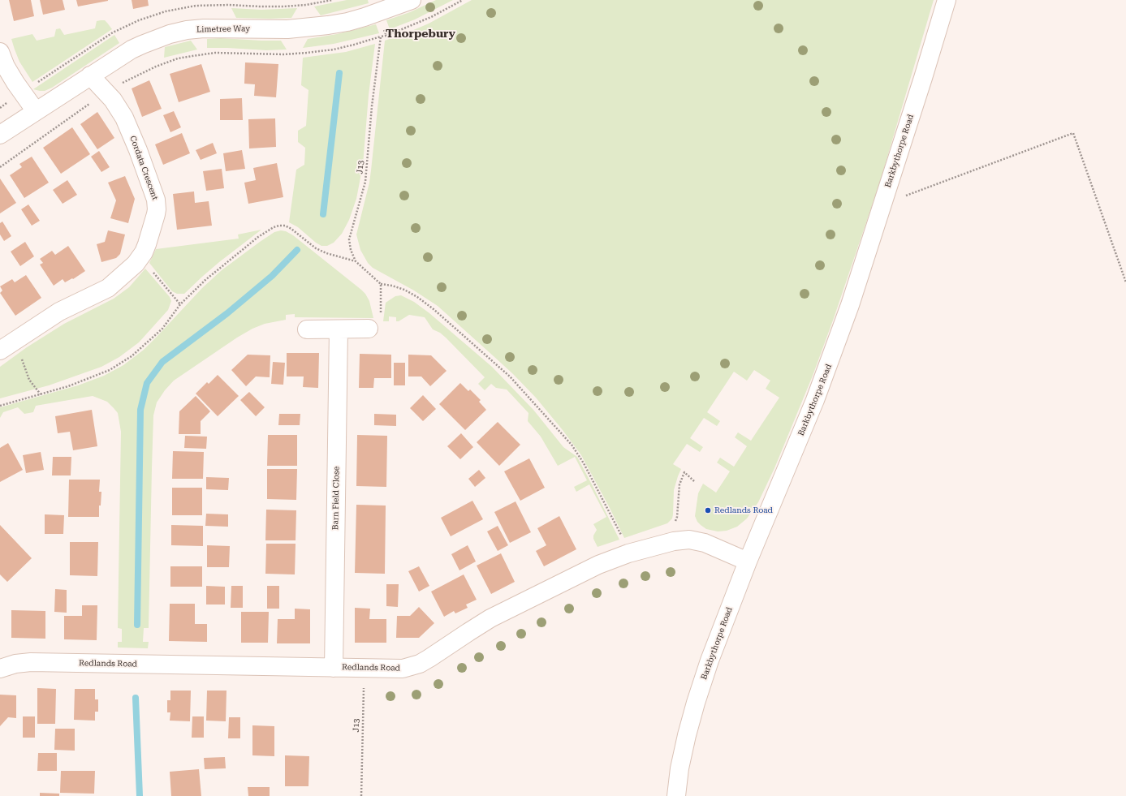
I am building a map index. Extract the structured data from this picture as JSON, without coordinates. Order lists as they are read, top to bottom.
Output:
{
  "streets": {
    "street": [
      "Limetree Way",
      "Barkbythorpe Road",
      "Cordata Crescent",
      "Barn Field Close",
      "Redlands Road"
    ],
    "path": ["J13"]
  },
  "crossings": [
    ["Limetree Way", "Cordata Crescent"],
    ["Barkbythorpe Road", "Redlands Road"],
    ["J13", "Redlands Road"],
    ["Barn Field Close", "Redlands Road"]
  ],
  "districts": ["Thorpebury"],
  "places": ["Redlands Road"]
}
